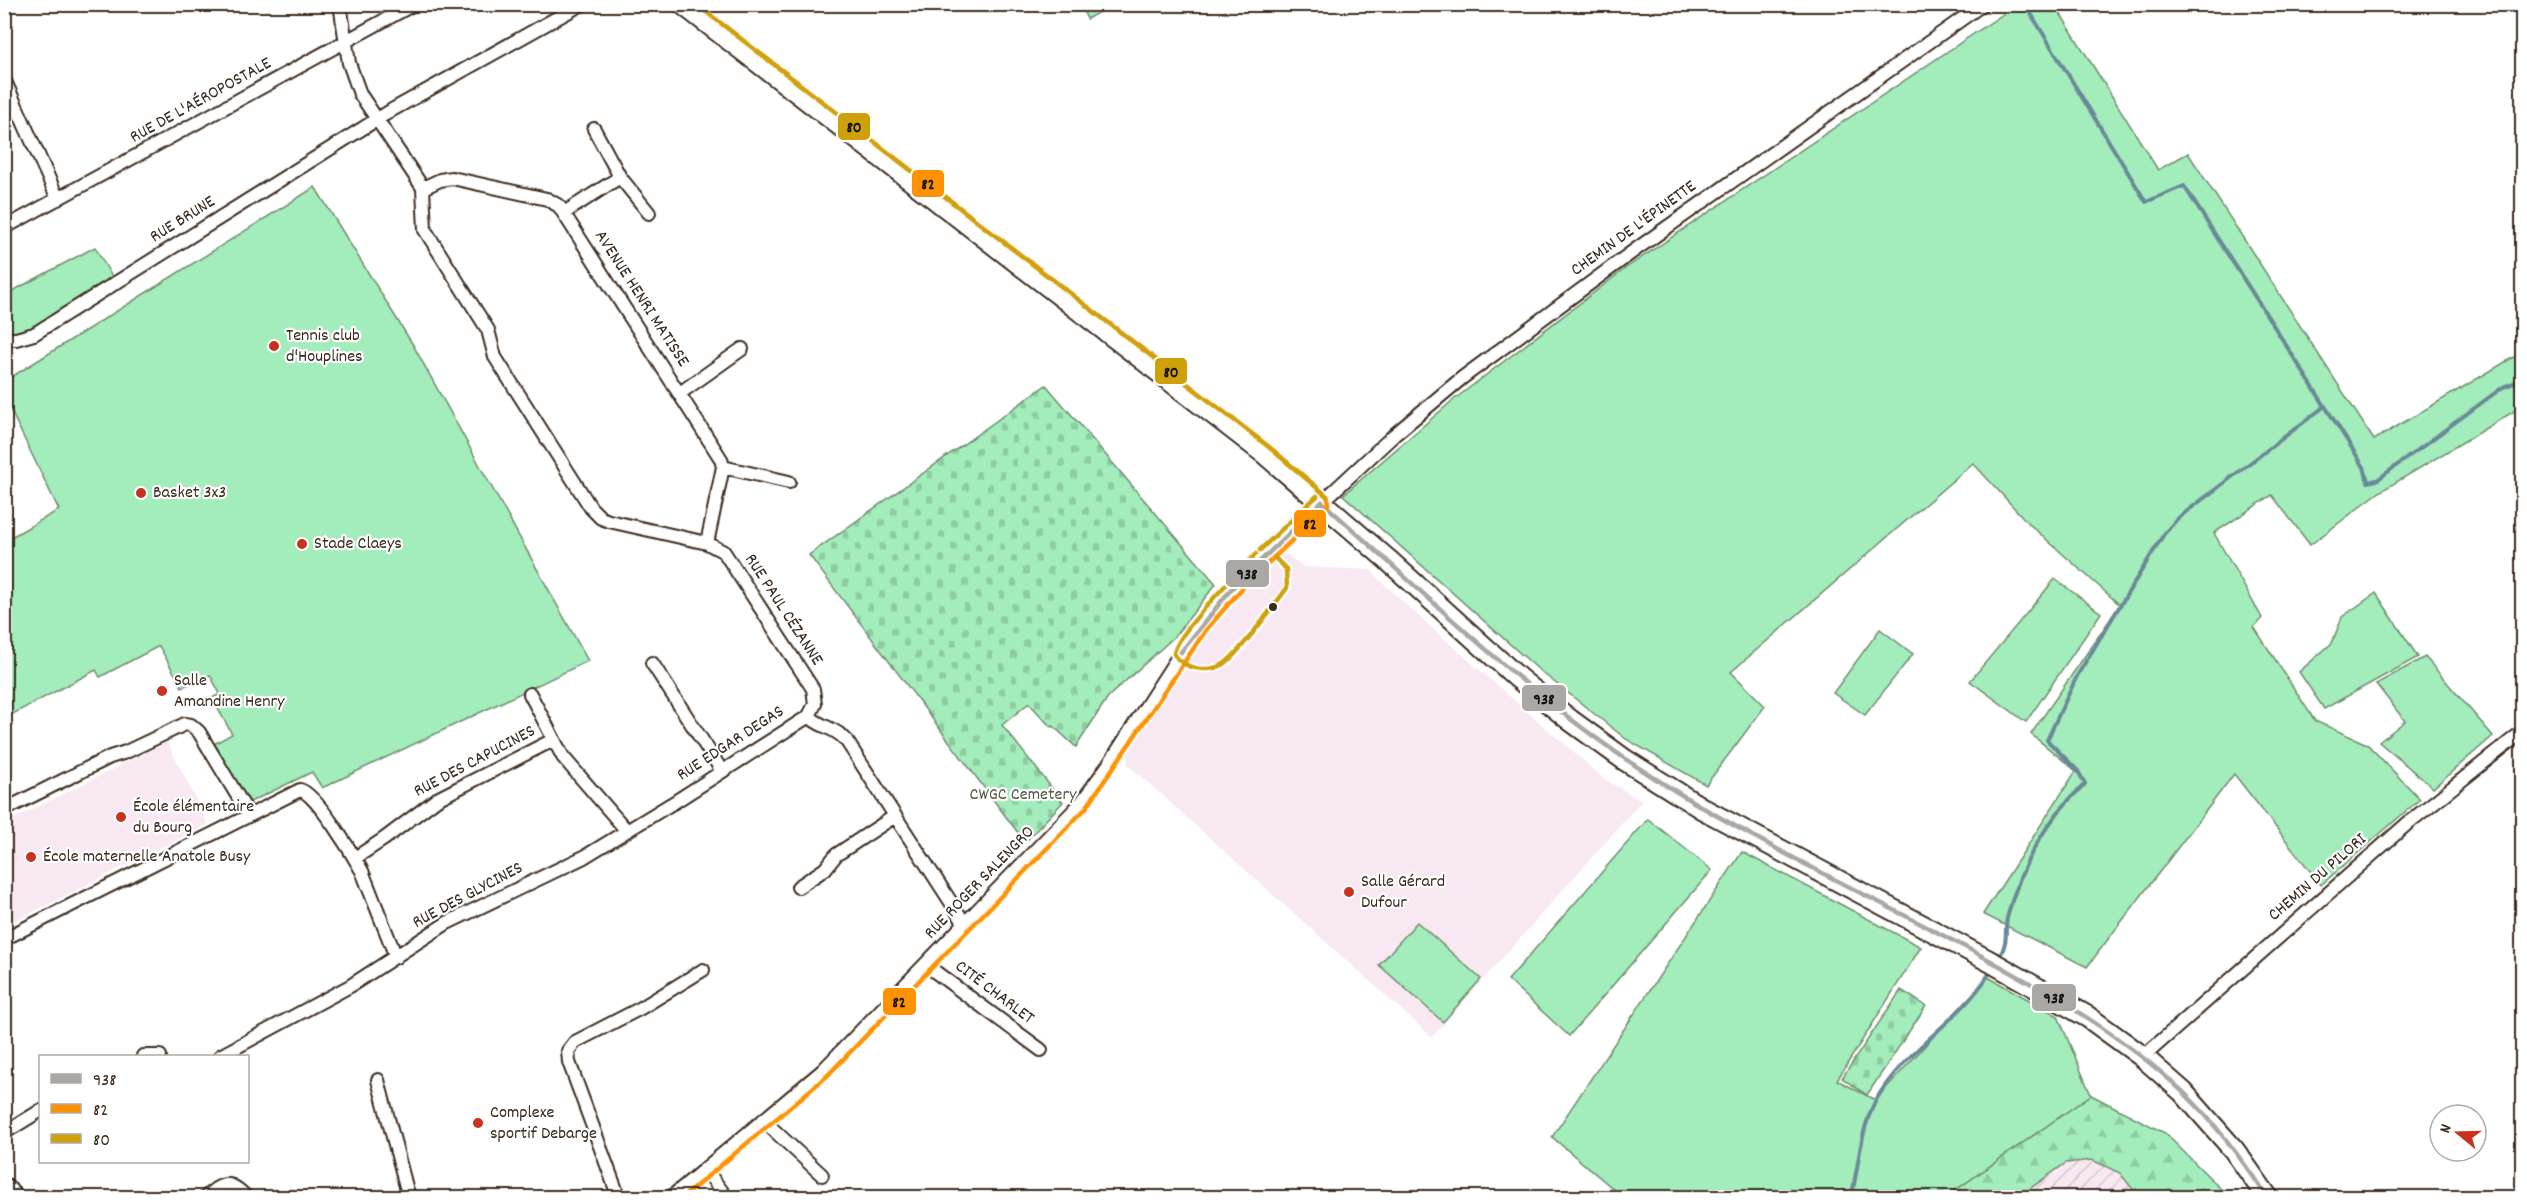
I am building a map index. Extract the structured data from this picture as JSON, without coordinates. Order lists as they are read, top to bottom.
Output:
{
  "streets": {
    "street": [
      "RUE DE L'AÉROPOSTALE",
      "RUE BRUNE",
      "CHEMIN DE L'ÉPINETTE",
      "AVENUE HENRI MATISSE",
      "RUE PAUL CÉZANNE",
      "RUE EDGAR DEGAS",
      "RUE DES CAPUCINES",
      "CHEMIN DU PILORI",
      "RUE ROGER SALENGRO",
      "RUE DES GLYCINES",
      "CITÉ CHARLET"
    ]
  },
  "crossings": [
    ["CHEMIN DE L'ÉPINETTE", "RUE ROGER SALENGRO"],
    ["AVENUE HENRI MATISSE", "RUE PAUL CÉZANNE"],
    ["RUE PAUL CÉZANNE", "RUE EDGAR DEGAS"],
    ["RUE EDGAR DEGAS", "RUE DES GLYCINES"],
    ["RUE ROGER SALENGRO", "CITÉ CHARLET"]
  ],
  "parks": ["CWGC Cemetery"],
  "places": [
    "Tennis club d'Houplines",
    "Basket 3x3",
    "Stade Claeys",
    "Salle Amandine Henry",
    "École élémentaire du Bourg",
    "École maternelle Anatole Busy",
    "Salle Gérard Dufour",
    "Complexe sportif Debarge"
  ],
  "lines": ["transit line 82", "transit line 80", "transit line 938"],
  "legend": ["938", "82", "80"],
  "north": "left"
}
